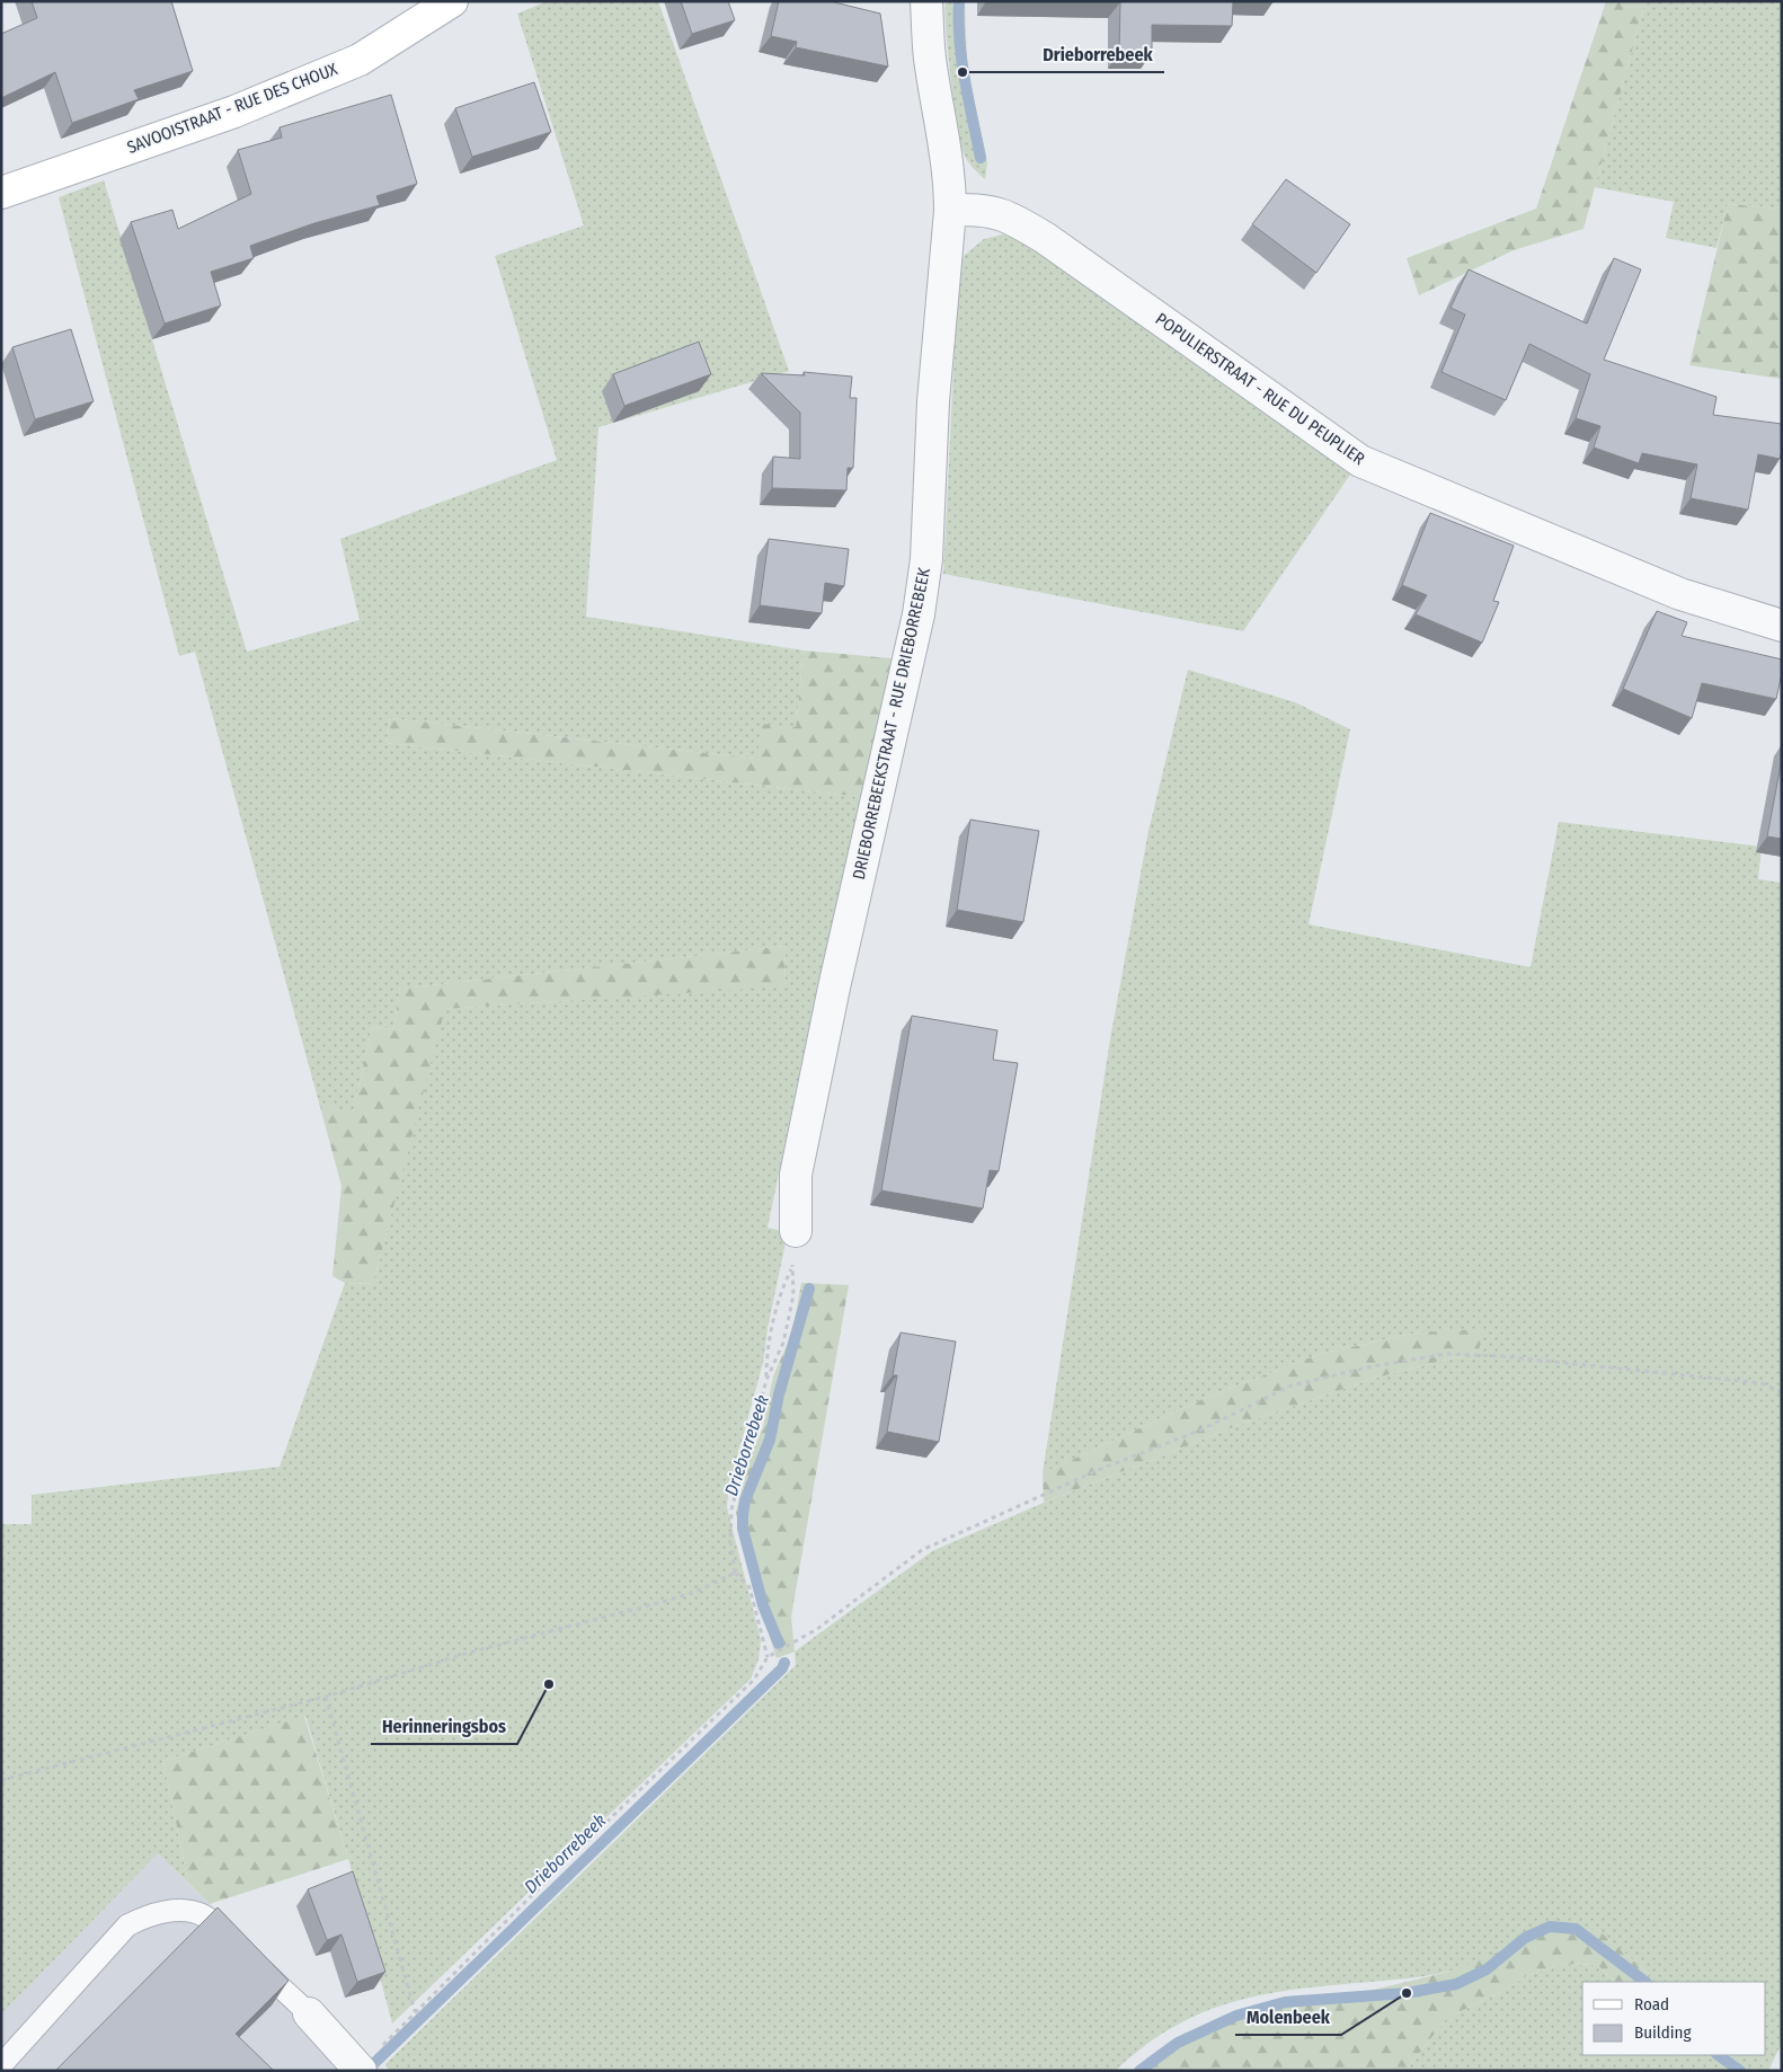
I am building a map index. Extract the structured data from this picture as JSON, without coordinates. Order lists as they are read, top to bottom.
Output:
{
  "streets": {
    "main road": ["SAVOOISTRAAT - RUE DES CHOUX"],
    "street": ["POPULIERSTRAAT - RUE DU PEUPLIER", "DRIEBORREBEEKSTRAAT - RUE DRIEBORREBEEK"]
  },
  "crossings": [
    ["POPULIERSTRAAT - RUE DU PEUPLIER", "DRIEBORREBEEKSTRAAT - RUE DRIEBORREBEEK"]
  ],
  "water": ["Drieborrebeek"],
  "places": ["Drieborrebeek", "Herinneringsbos", "Molenbeek"],
  "legend": ["Road", "Building"]
}
